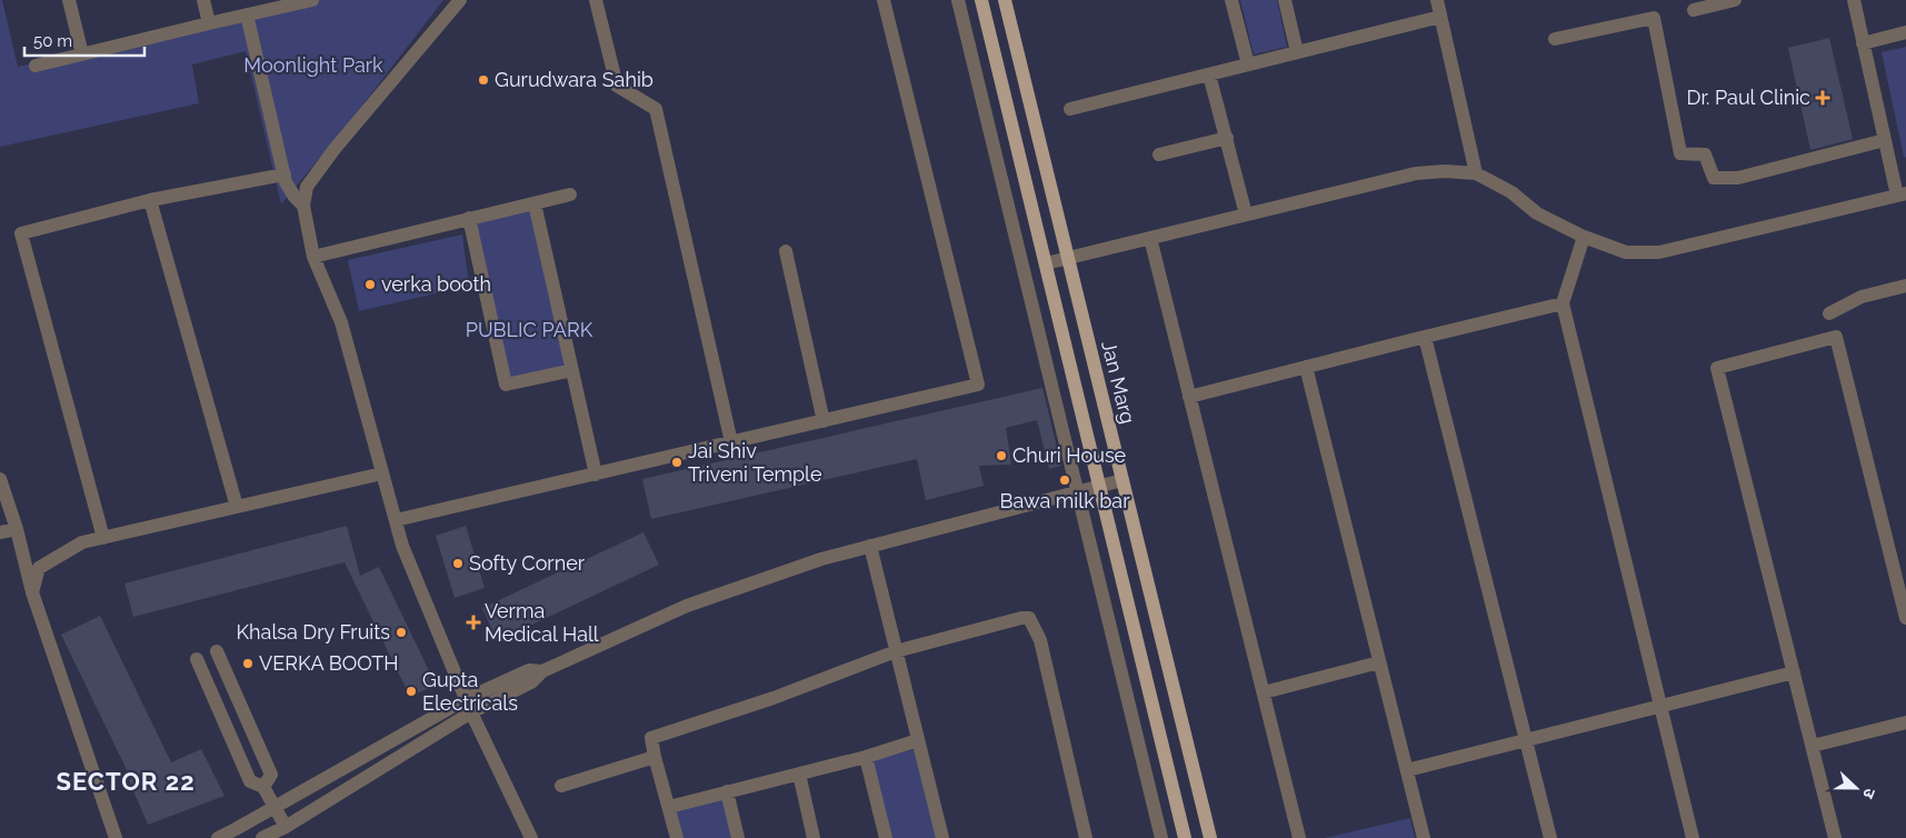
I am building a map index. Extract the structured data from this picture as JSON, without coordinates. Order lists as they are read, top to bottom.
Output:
{
  "streets": {
    "main road": ["Jan Marg"]
  },
  "districts": ["SECTOR 22"],
  "parks": ["Moonlight Park", "PUBLIC PARK"],
  "places": {
    "other": [
      "Gurudwara Sahib",
      "verka booth",
      "Churi House",
      "Jai Shiv Triveni Temple",
      "Bawa milk bar",
      "Softy Corner",
      "Khalsa Dry Fruits",
      "VERKA BOOTH",
      "Gupta Electricals"
    ],
    "health": ["Dr. Paul Clinic", "Verma Medical Hall"]
  },
  "scale_bar": "50 m",
  "north": "right"
}
